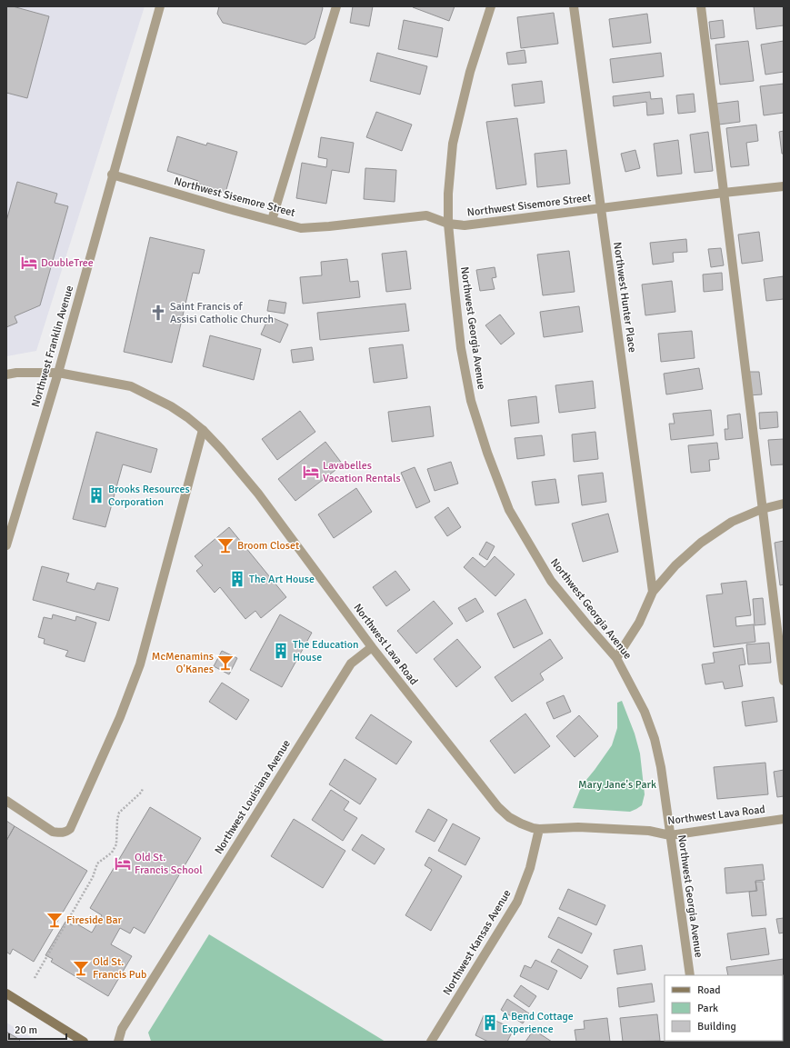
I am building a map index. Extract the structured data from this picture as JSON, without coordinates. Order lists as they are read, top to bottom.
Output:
{
  "streets": {
    "street": [
      "Northwest Sisemore Street",
      "Northwest Hunter Place",
      "Northwest Georgia Avenue",
      "Northwest Franklin Avenue",
      "Northwest Lava Road",
      "Northwest Louisiana Avenue",
      "Northwest Kansas Avenue"
    ]
  },
  "crossings": [
    ["Northwest Sisemore Street", "Northwest Hunter Place"],
    ["Northwest Sisemore Street", "Northwest Georgia Avenue"],
    ["Northwest Sisemore Street", "Northwest Franklin Avenue"],
    ["Northwest Georgia Avenue", "Northwest Lava Road"],
    ["Northwest Franklin Avenue", "Northwest Lava Road"],
    ["Northwest Lava Road", "Northwest Louisiana Avenue"],
    ["Northwest Lava Road", "Northwest Kansas Avenue"]
  ],
  "parks": ["Mary Jane's Park"],
  "places": {
    "hotel": ["DoubleTree", "Lavabelles Vacation Rentals", "Old St. Francis School"],
    "church": ["Saint Francis of Assisi Catholic Church"],
    "building": [
      "Brooks Resources Corporation",
      "The Art House",
      "The Education House",
      "A Bend Cottage Experience"
    ],
    "bar": [
      "Broom Closet",
      "McMenamins O'Kanes",
      "Fireside Bar",
      "Old St. Francis Pub"
    ]
  },
  "legend": ["Road", "Park", "Building"],
  "scale_bar": "20 m"
}
